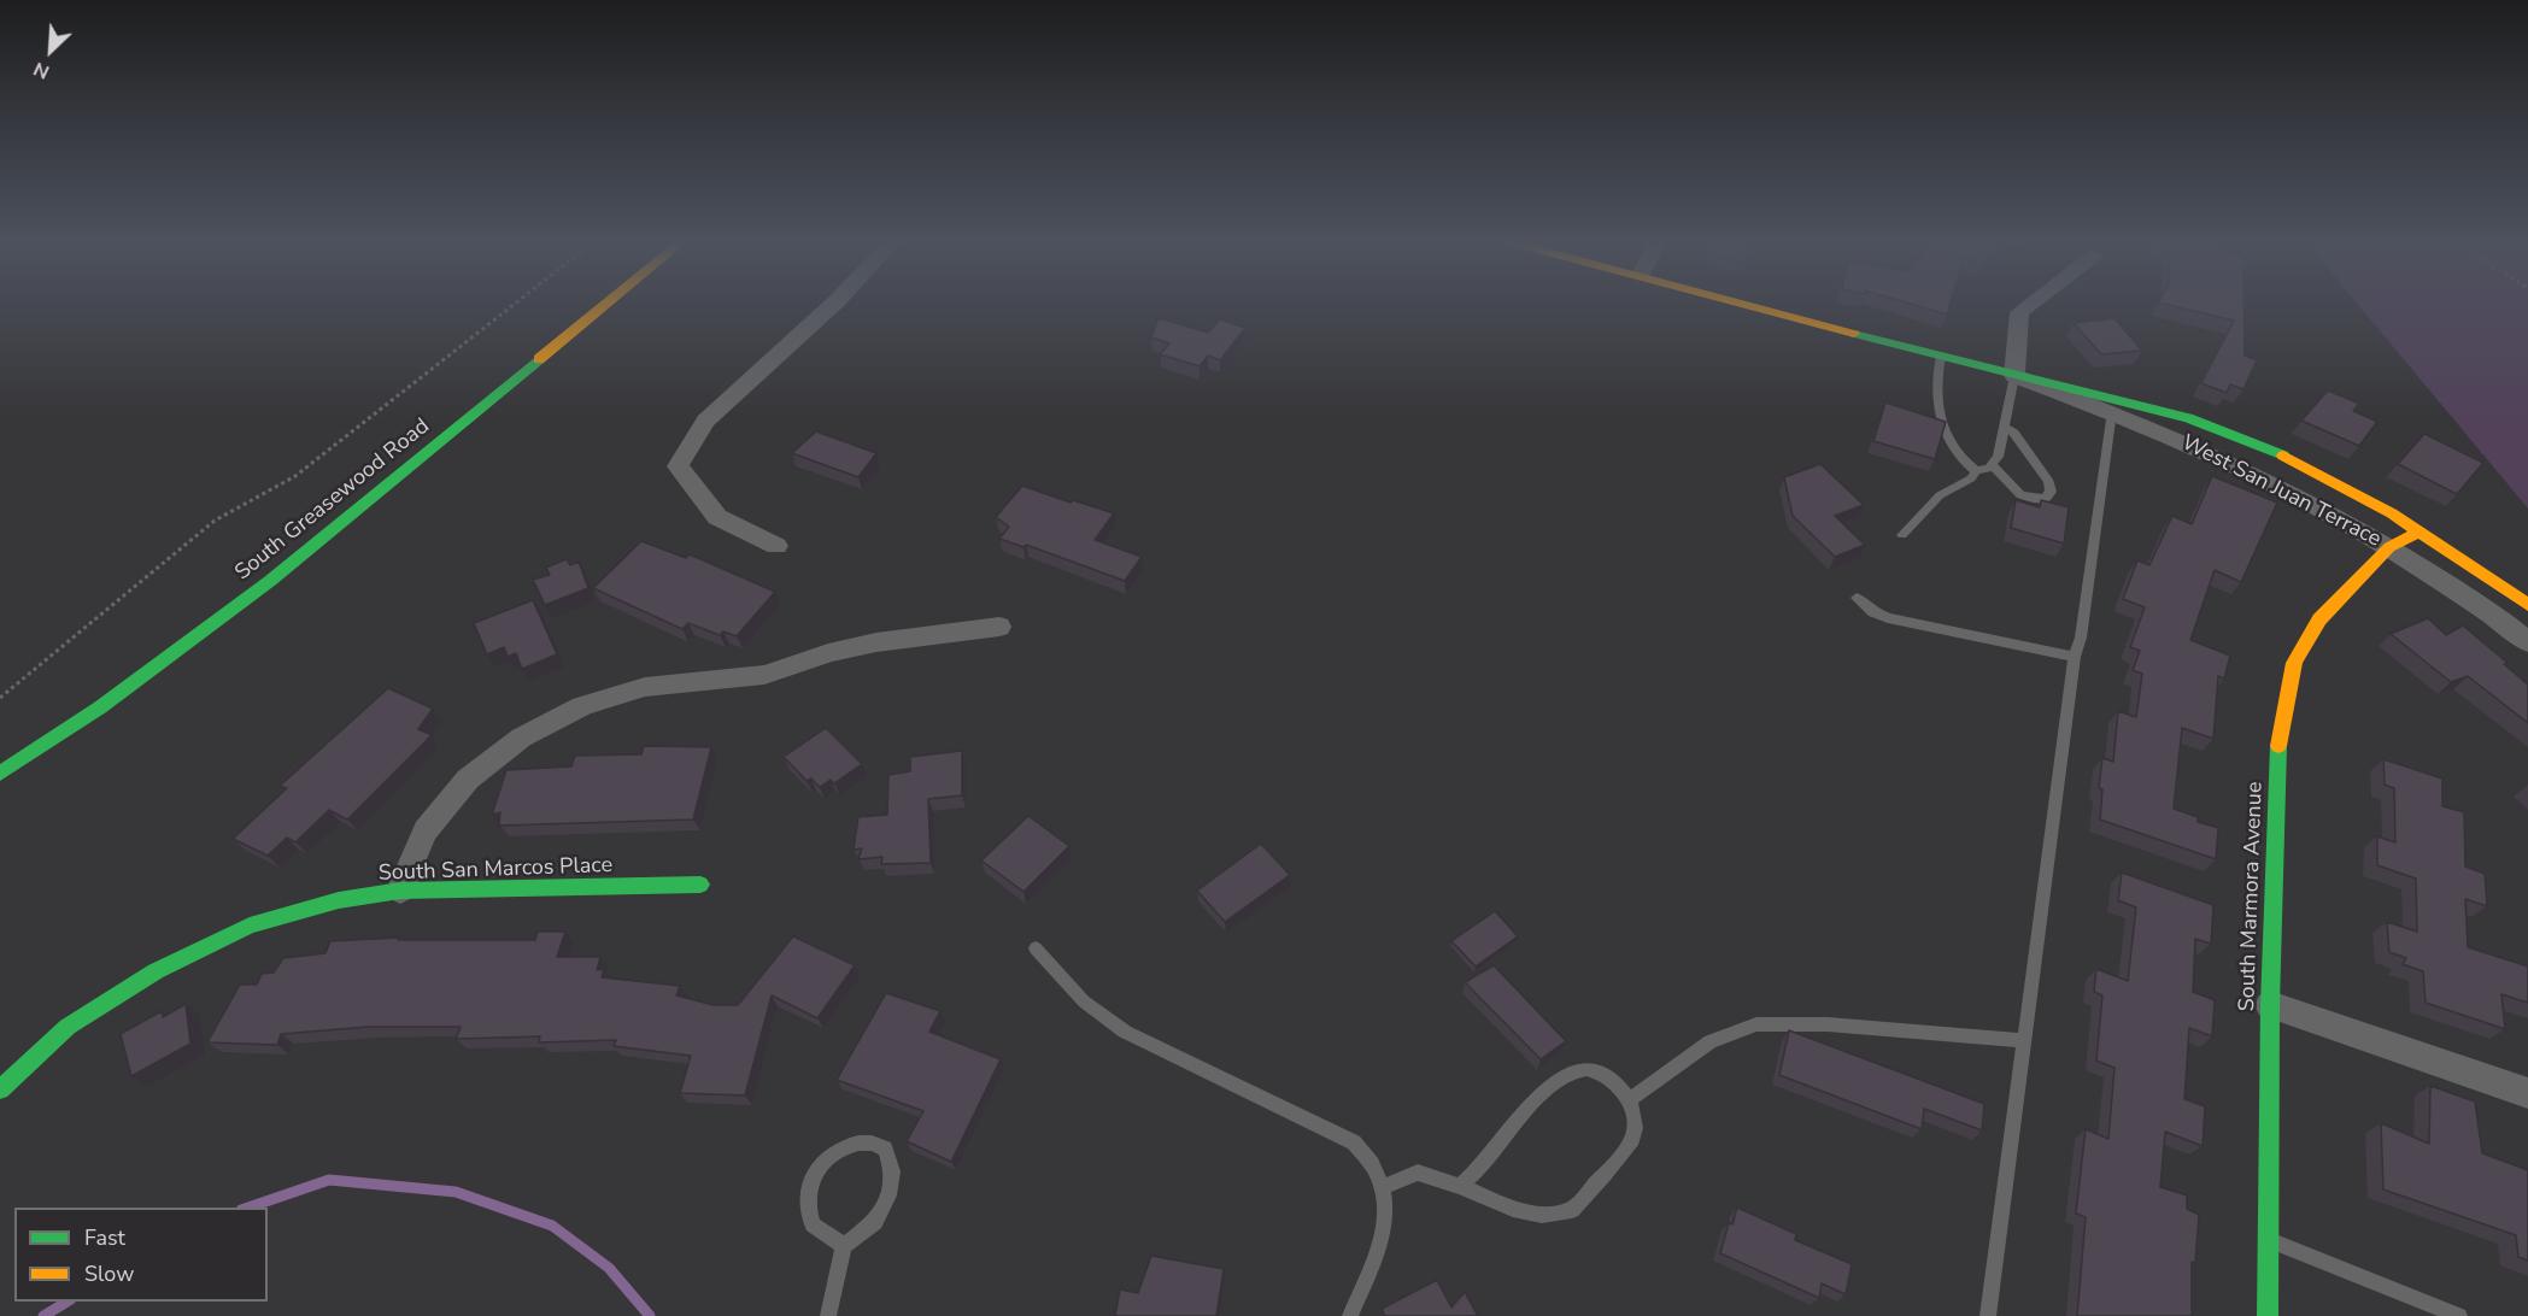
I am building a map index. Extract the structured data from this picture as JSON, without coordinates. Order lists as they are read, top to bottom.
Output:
{
  "streets": {
    "street": [
      "West San Juan Terrace",
      "South Greasewood Road",
      "South San Marcos Place",
      "South Marmora Avenue"
    ]
  },
  "crossings": [
    ["West San Juan Terrace", "South Marmora Avenue"]
  ],
  "legend": ["Fast", "Slow"],
  "north": "bottom left"
}
